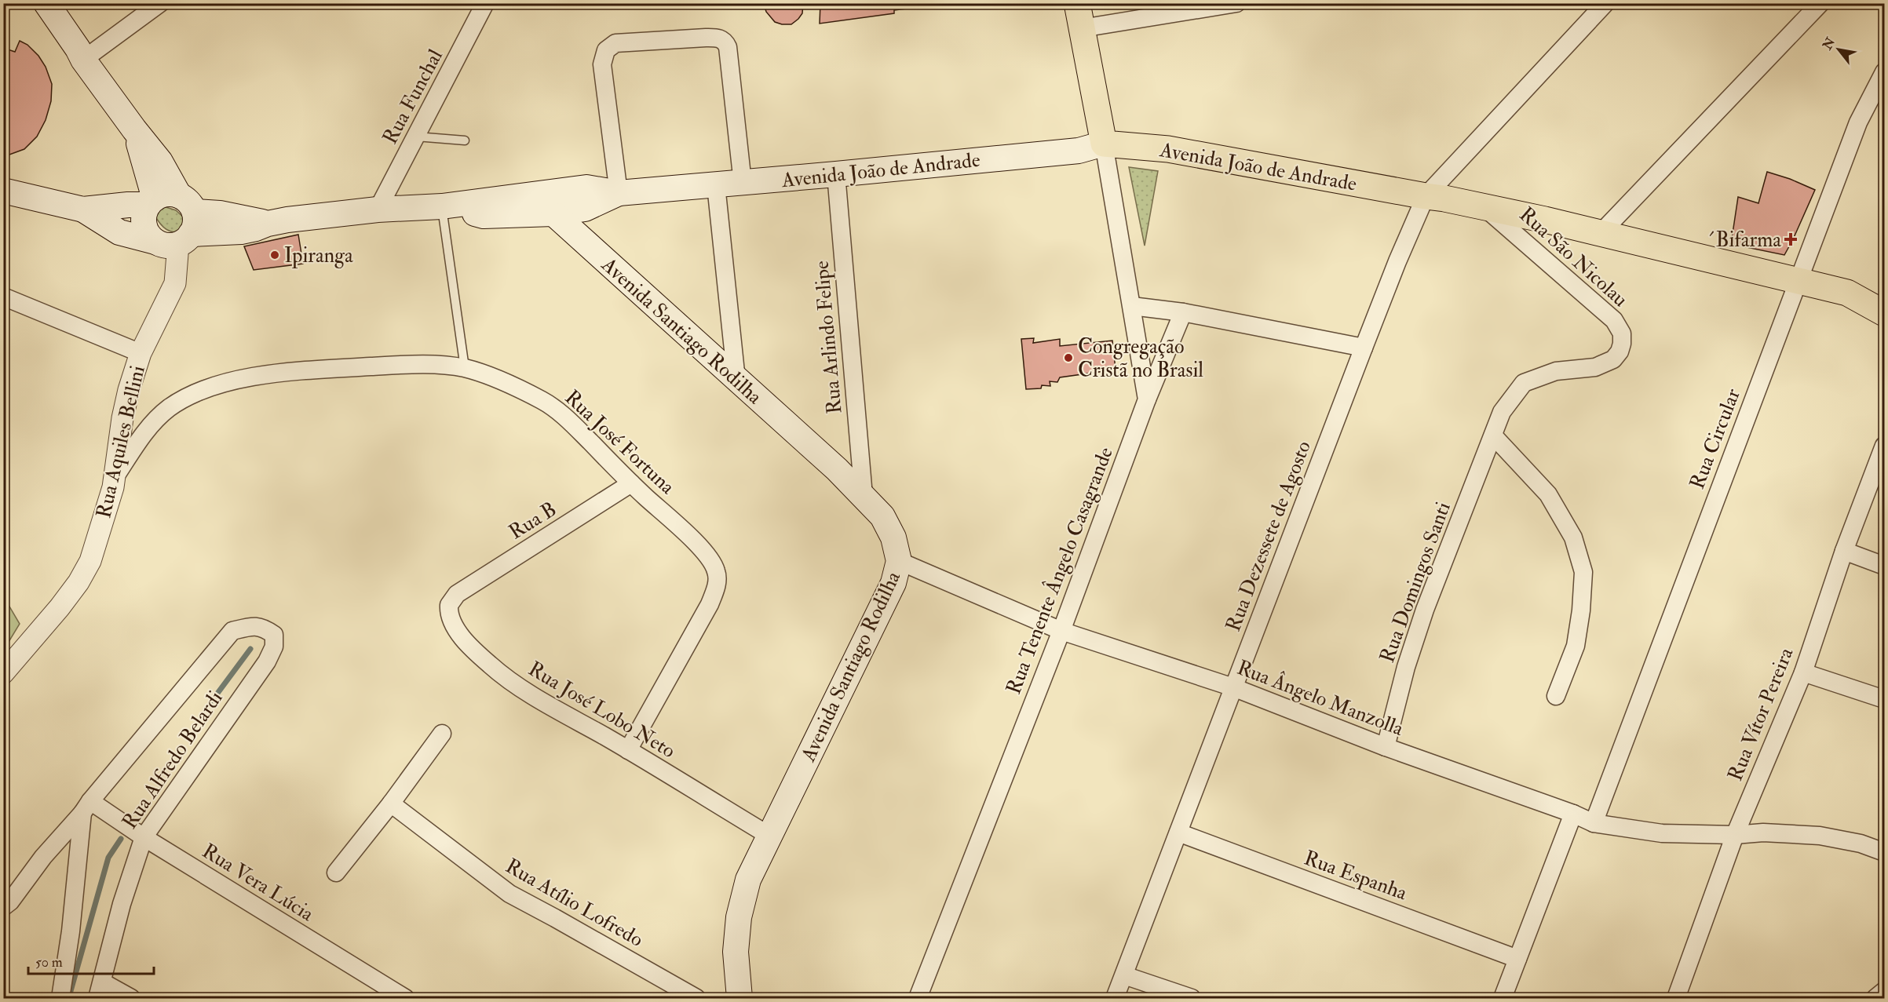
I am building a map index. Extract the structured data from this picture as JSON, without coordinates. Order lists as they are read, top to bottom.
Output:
{
  "streets": {
    "main road": ["Avenida João de Andrade", "Avenida Santiago Rodilha"],
    "street": [
      "Rua Funchal",
      "Rua São Nicolau",
      "Rua Arlindo Felipe",
      "Rua Circular",
      "Rua Aquiles Bellini",
      "Rua José Fortuna",
      "Rua B",
      "Rua Dezessete de Agosto",
      "Rua Tenente Ângelo Casagrande",
      "Rua Domingos Santi",
      "Rua Ângelo Manzolla",
      "Rua José Lobo Neto",
      "Rua Vítor Pereira",
      "Rua Alfredo Belardi",
      "Rua Espanha",
      "Rua Vera Lúcia",
      "Rua Atílio Lofredo"
    ]
  },
  "crossings": [
    ["Rua Funchal", "Avenida João de Andrade"],
    ["Avenida João de Andrade", "Rua São Nicolau"],
    ["Avenida João de Andrade", "Avenida Santiago Rodilha"],
    ["Avenida João de Andrade", "Rua Arlindo Felipe"],
    ["Avenida João de Andrade", "Rua Circular"],
    ["Avenida João de Andrade", "Rua Aquiles Bellini"],
    ["Avenida João de Andrade", "Rua Dezessete de Agosto"],
    ["Avenida João de Andrade", "Rua Tenente Ângelo Casagrande"],
    ["Rua São Nicolau", "Rua Domingos Santi"],
    ["Avenida Santiago Rodilha", "Rua Arlindo Felipe"],
    ["Avenida Santiago Rodilha", "Rua Ângelo Manzolla"],
    ["Avenida Santiago Rodilha", "Rua José Lobo Neto"],
    ["Rua Circular", "Rua Ângelo Manzolla"],
    ["Rua Aquiles Bellini", "Rua José Fortuna"],
    ["Rua José Fortuna", "Rua B"],
    ["Rua José Fortuna", "Rua José Lobo Neto"],
    ["Rua B", "Rua José Lobo Neto"],
    ["Rua Dezessete de Agosto", "Rua Ângelo Manzolla"],
    ["Rua Dezessete de Agosto", "Rua Espanha"],
    ["Rua Tenente Ângelo Casagrande", "Rua Ângelo Manzolla"],
    ["Rua Domingos Santi", "Rua Ângelo Manzolla"],
    ["Rua Ângelo Manzolla", "Rua Vítor Pereira"],
    ["Rua Alfredo Belardi", "Rua Vera Lúcia"]
  ],
  "places": {
    "health": ["´Bifarma"],
    "other": ["Ipiranga", "Congregação Cristã no Brasil"]
  },
  "scale_bar": "50 m",
  "north": "top left"
}
